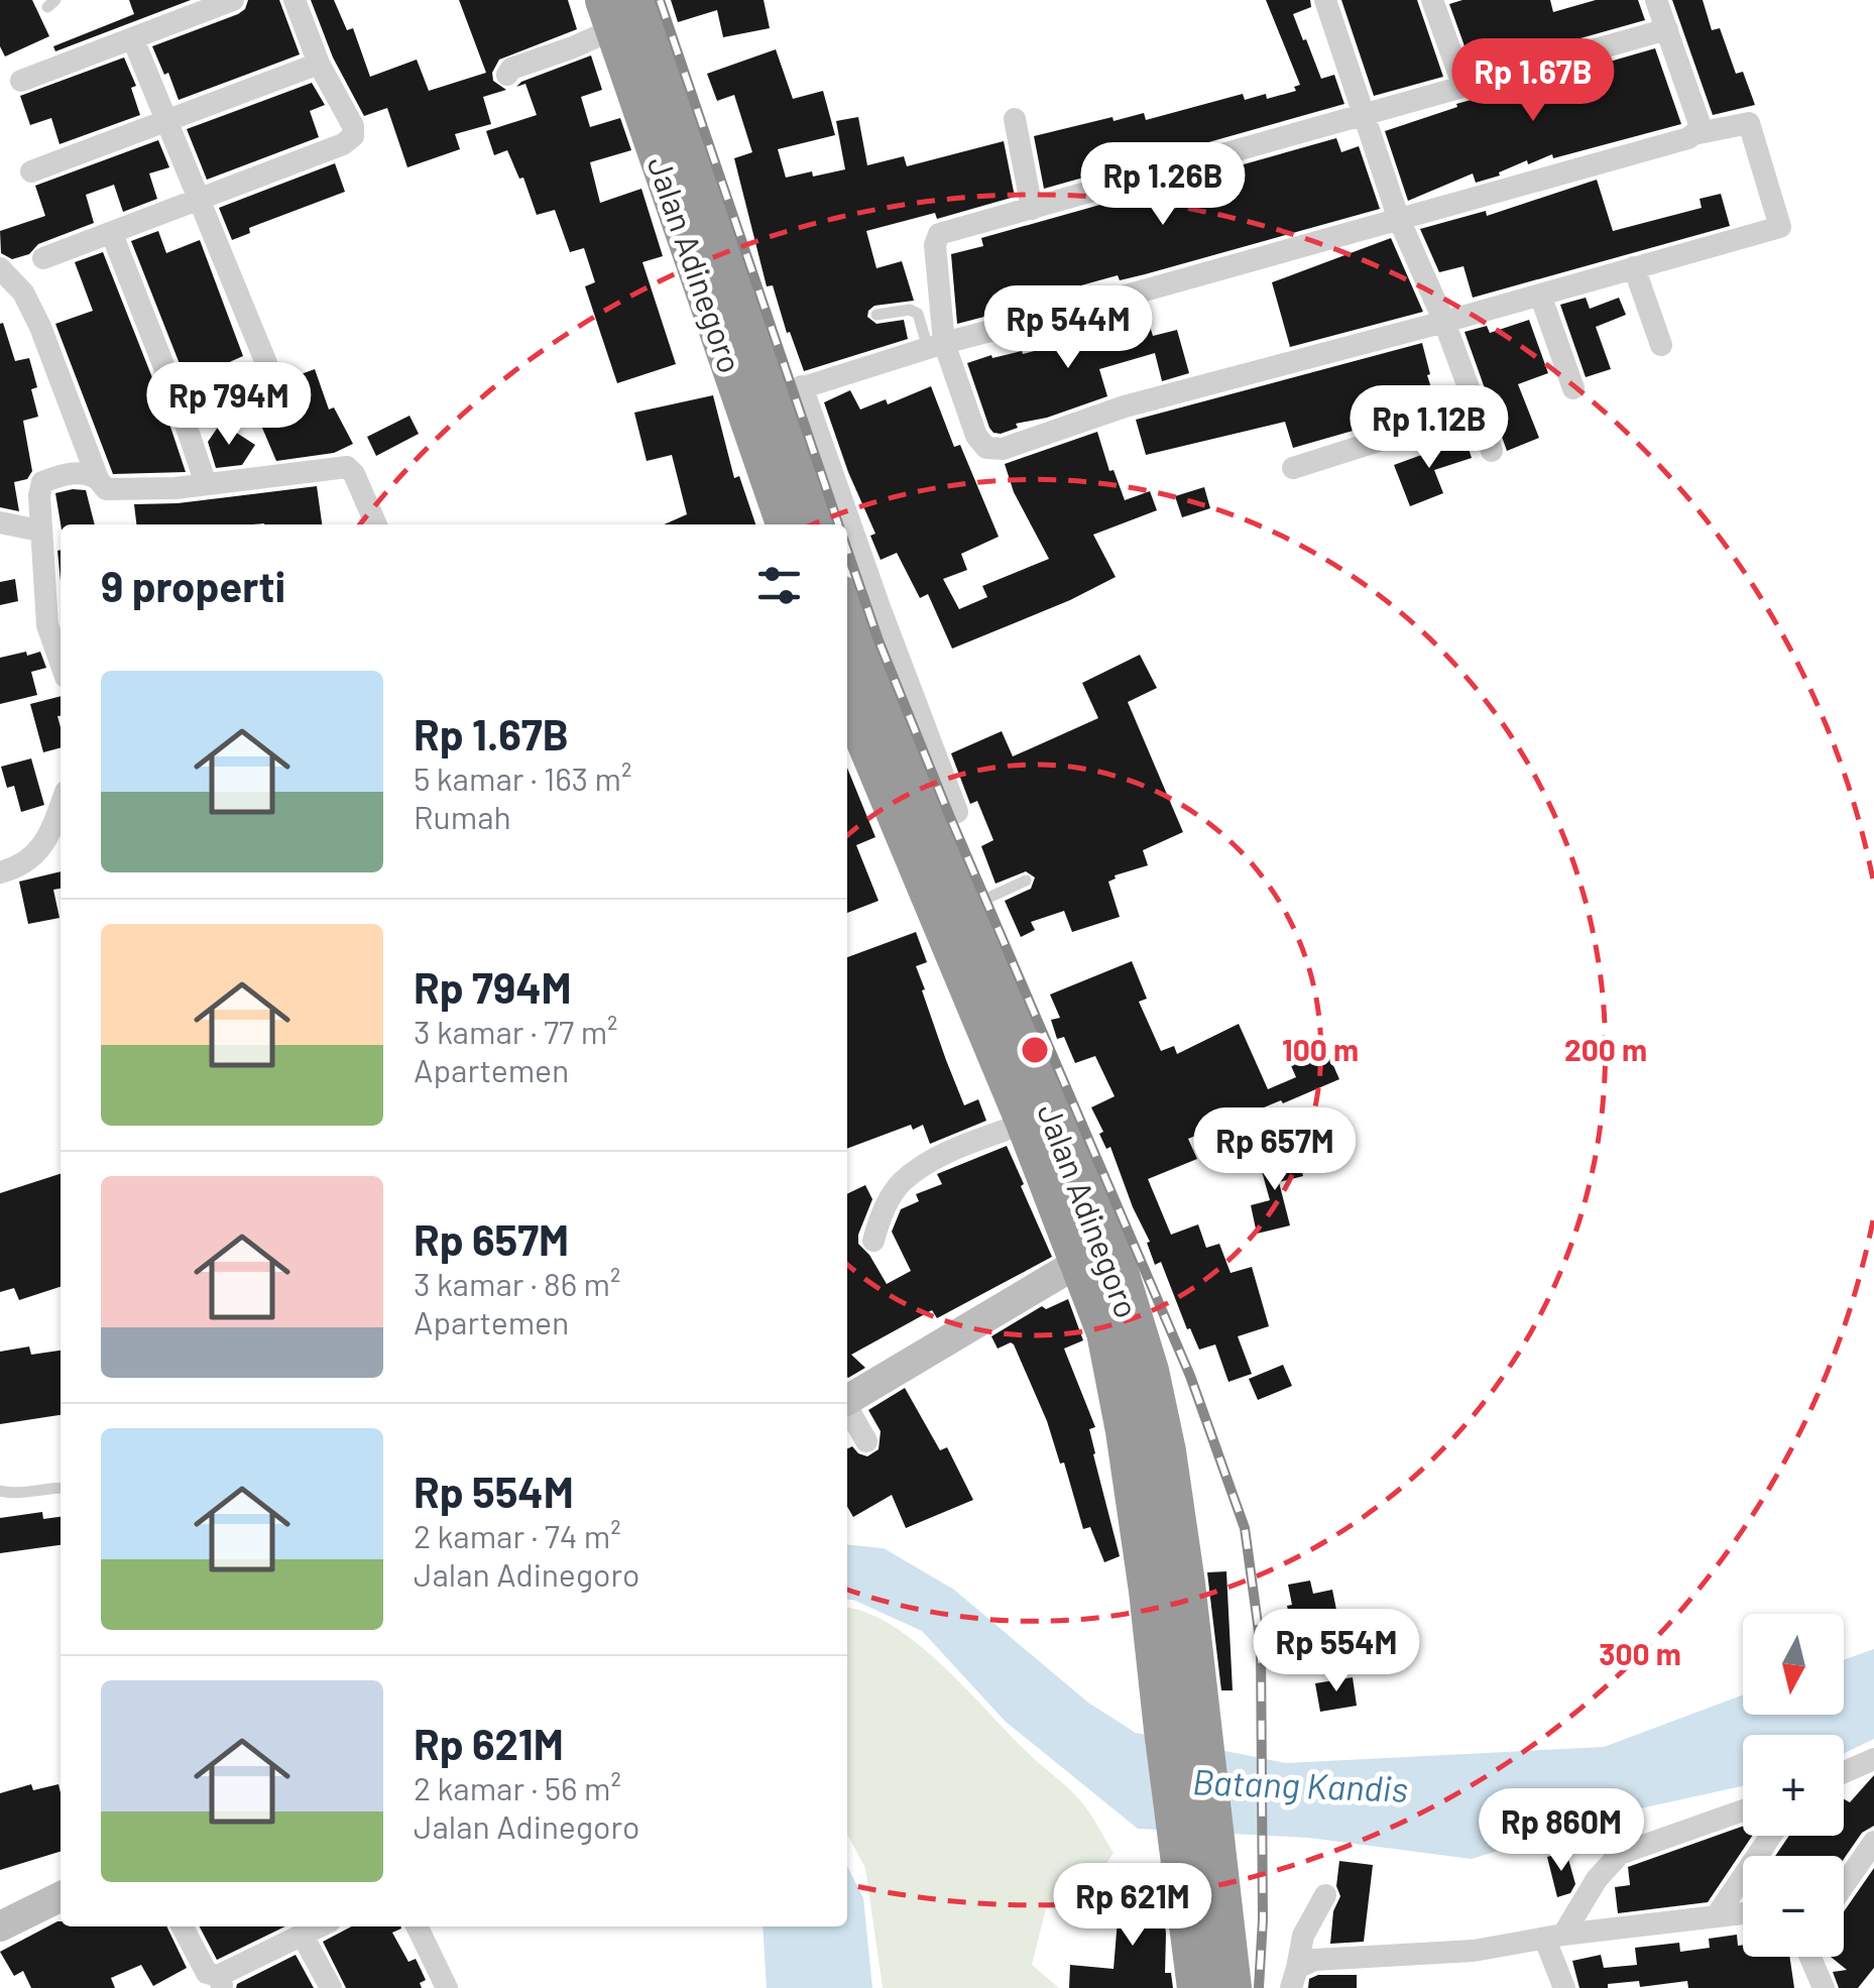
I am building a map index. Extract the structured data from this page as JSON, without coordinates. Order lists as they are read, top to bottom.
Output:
{
  "streets": {
    "highway": ["Jalan Adinegoro"]
  },
  "water": ["Batang Kandis"],
  "north": "bottom",
  "page": {
    "price": [
      "Rp 1.67B",
      "Rp 1.26B",
      "Rp 544M",
      "Rp 794M",
      "Rp 1.12B",
      "Rp 657M",
      "Rp 554M",
      "Rp 860M",
      "Rp 621M"
    ],
    "heading": "9 properti",
    "list": [
      {
        "name": "Rp 1.67B",
        "note": "5 kamar · 163 m² · Rumah"
      },
      {
        "name": "Rp 794M",
        "note": "3 kamar · 77 m² · Apartemen"
      },
      {
        "name": "Rp 657M",
        "note": "3 kamar · 86 m² · Apartemen"
      },
      {
        "name": "Rp 554M",
        "note": "2 kamar · 74 m² · Jalan Adinegoro"
      },
      {
        "name": "Rp 621M",
        "note": "2 kamar · 56 m² · Jalan Adinegoro"
      }
    ],
    "map_buttons": ["+", "−"]
  },
  "rings": ["100 m", "200 m", "300 m"]
}
